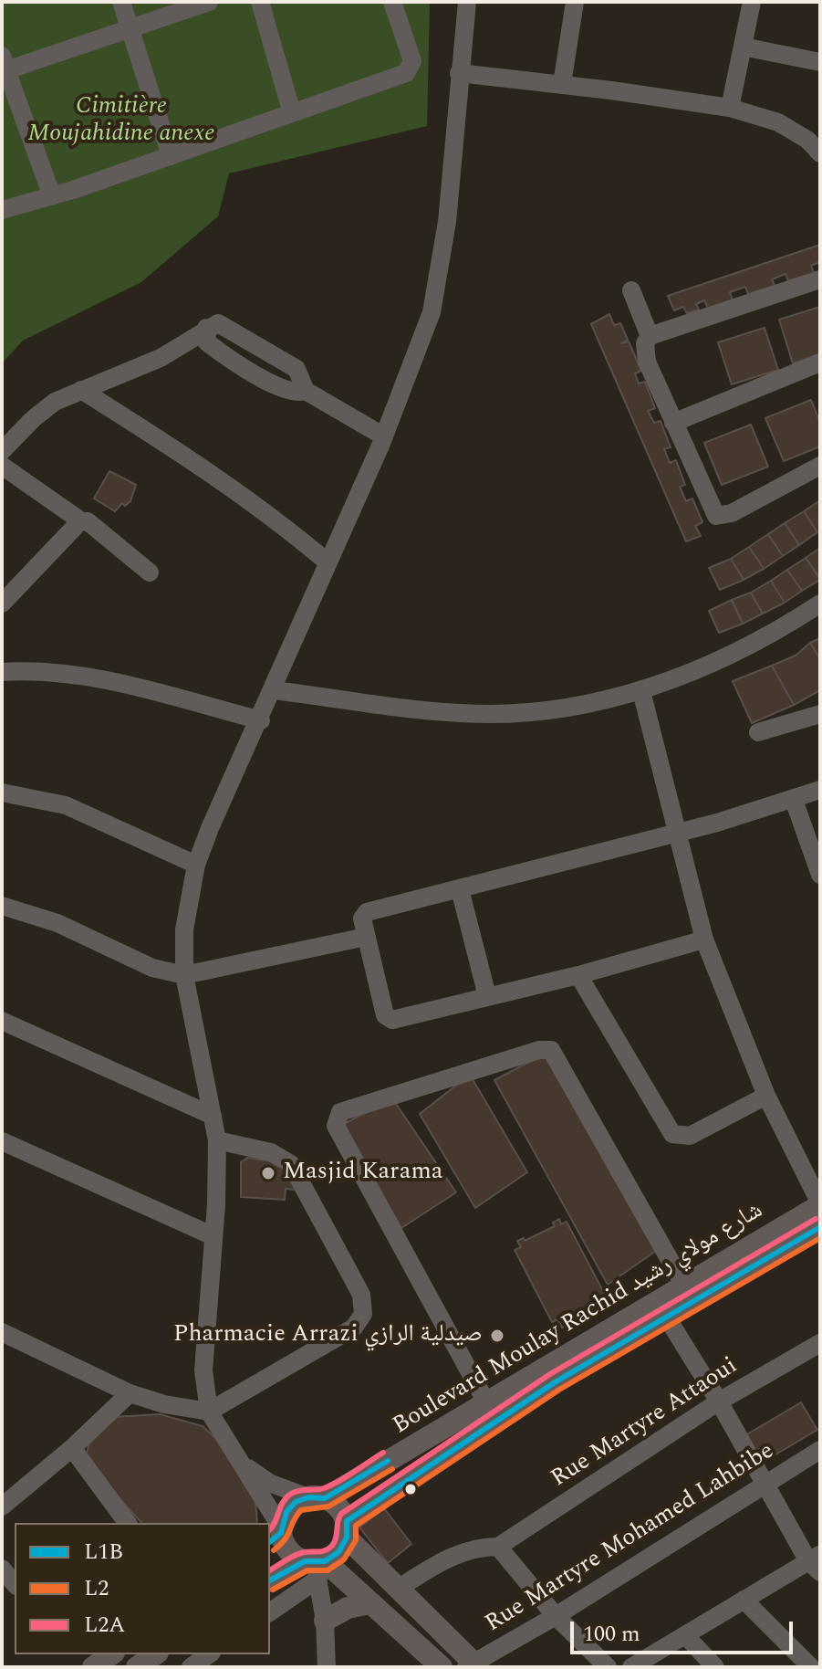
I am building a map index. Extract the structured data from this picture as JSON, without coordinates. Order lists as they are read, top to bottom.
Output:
{
  "streets": {
    "main road": ["Boulevard Moulay Rachid شارع مولاي رشيد"],
    "street": ["Rue Martyre Attaoui", "Rue Martyre Mohamed Lahbibe"]
  },
  "parks": ["Cimitière Moujahidine anexe"],
  "places": ["Masjid Karama", "Pharmacie Arrazi صيدلية الرازي"],
  "lines": ["transit line L2A", "transit line L1B", "transit line L2"],
  "legend": ["L1B", "L2", "L2A"],
  "scale_bar": "100 m"
}
